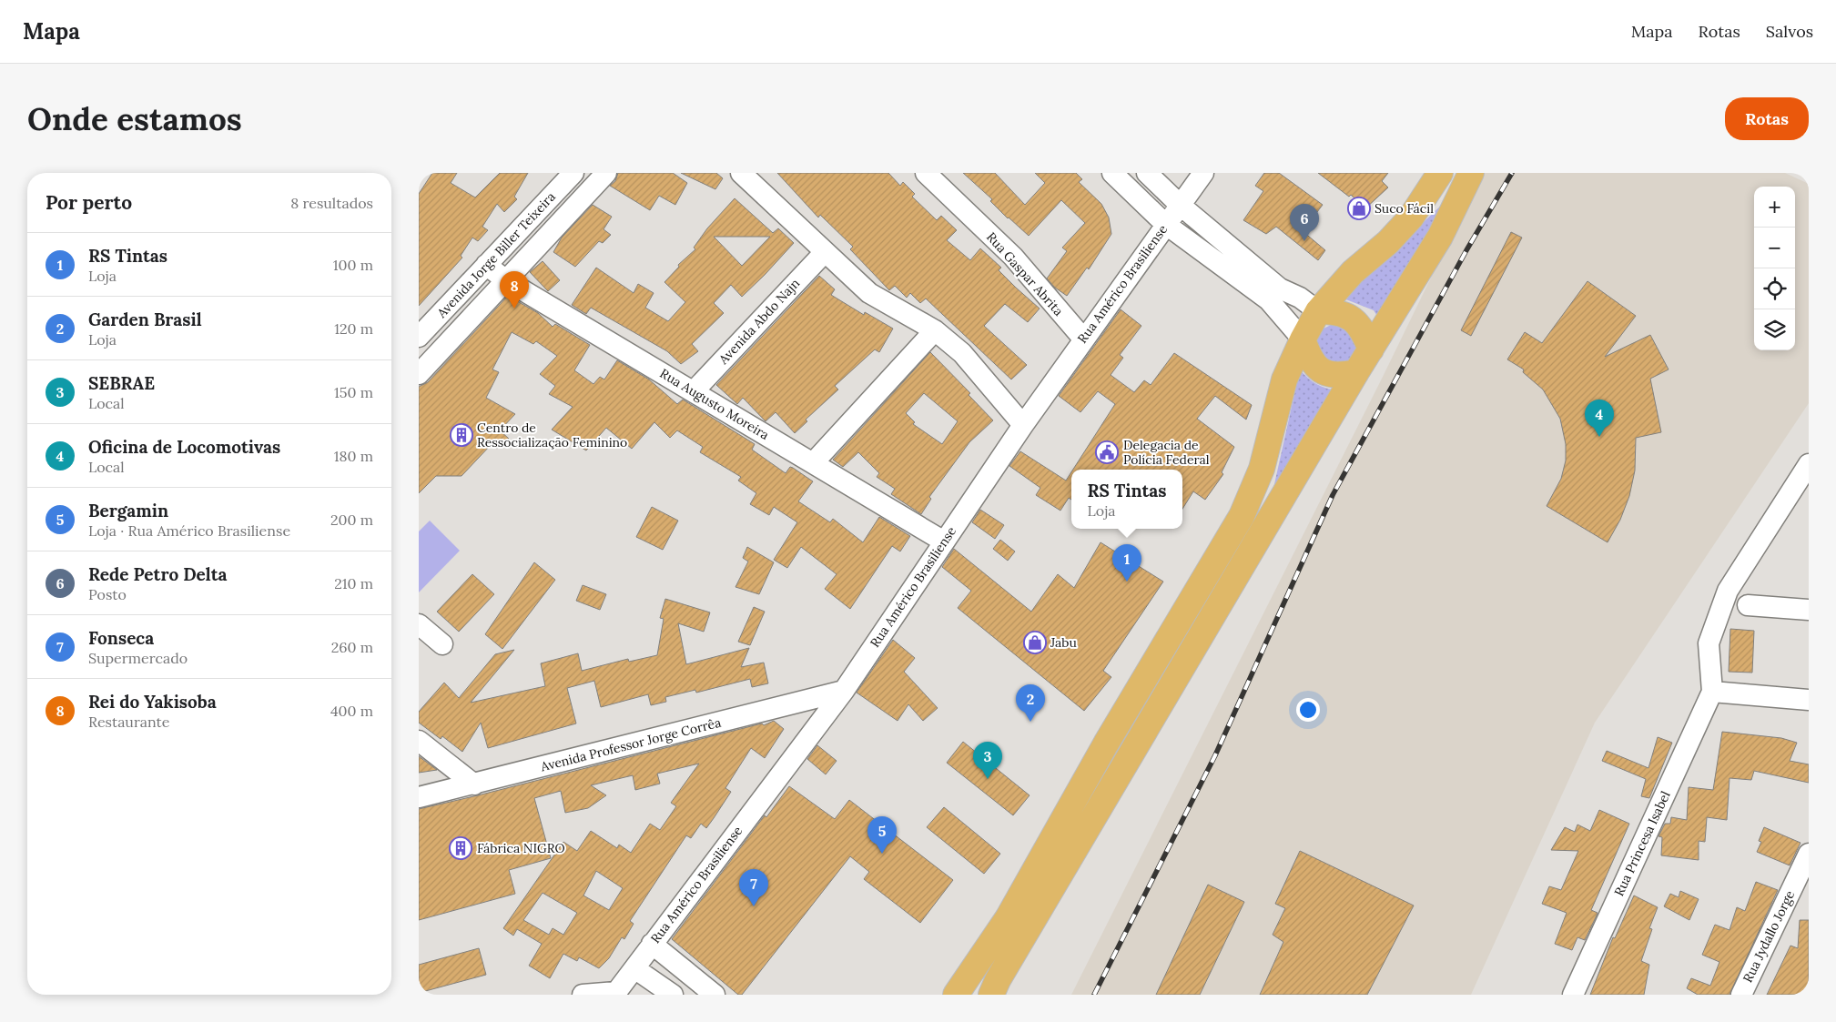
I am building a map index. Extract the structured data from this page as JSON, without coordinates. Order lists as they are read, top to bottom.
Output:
{
  "streets": {
    "street": [
      "Avenida Jorge Biller Teixeira",
      "Rua Gaspar Abrita",
      "Rua Américo Brasiliense",
      "Avenida Abdo Najn",
      "Rua Augusto Moreira",
      "Avenida Professor Jorge Corrêa",
      "Rua Princesa Isabel",
      "Rua Jydallo Jorge"
    ]
  },
  "crossings": [
    ["Avenida Jorge Biller Teixeira", "Rua Augusto Moreira"],
    ["Rua Gaspar Abrita", "Rua Américo Brasiliense"],
    ["Rua Américo Brasiliense", "Rua Augusto Moreira"],
    ["Rua Américo Brasiliense", "Avenida Professor Jorge Corrêa"],
    ["Avenida Abdo Najn", "Rua Augusto Moreira"]
  ],
  "places": {
    "shop": ["Suco Fácil", "Jabu"],
    "building": ["Centro de Ressocialização Feminino", "Fábrica NIGRO"],
    "public building": ["Delegacia de Polícia Federal"]
  },
  "page": {
    "header": "Mapa",
    "nav": ["Mapa", "Rotas", "Salvos"],
    "buttons": "Rotas",
    "title": "Onde estamos",
    "heading": ["Por perto", "8 resultados"],
    "map_buttons": ["+", "−"],
    "pins": [
      "6",
      "8",
      "4",
      "1",
      "2",
      "3",
      "5",
      "7"
    ],
    "list": [
      {
        "mark": "1",
        "name": "RS Tintas",
        "note": "Loja",
        "value": "100 m"
      },
      {
        "mark": "2",
        "name": "Garden Brasil",
        "note": "Loja",
        "value": "120 m"
      },
      {
        "mark": "3",
        "name": "SEBRAE",
        "note": "Local",
        "value": "150 m"
      },
      {
        "mark": "4",
        "name": "Oficina de Locomotivas",
        "note": "Local",
        "value": "180 m"
      },
      {
        "mark": "5",
        "name": "Bergamin",
        "note": "Loja · Rua Américo Brasiliense",
        "value": "200 m"
      },
      {
        "mark": "6",
        "name": "Rede Petro Delta",
        "note": "Posto",
        "value": "210 m"
      },
      {
        "mark": "7",
        "name": "Fonseca",
        "note": "Supermercado",
        "value": "260 m"
      },
      {
        "mark": "8",
        "name": "Rei do Yakisoba",
        "note": "Restaurante",
        "value": "400 m"
      }
    ],
    "popup": ["RS Tintas", "Loja"]
  }
}
